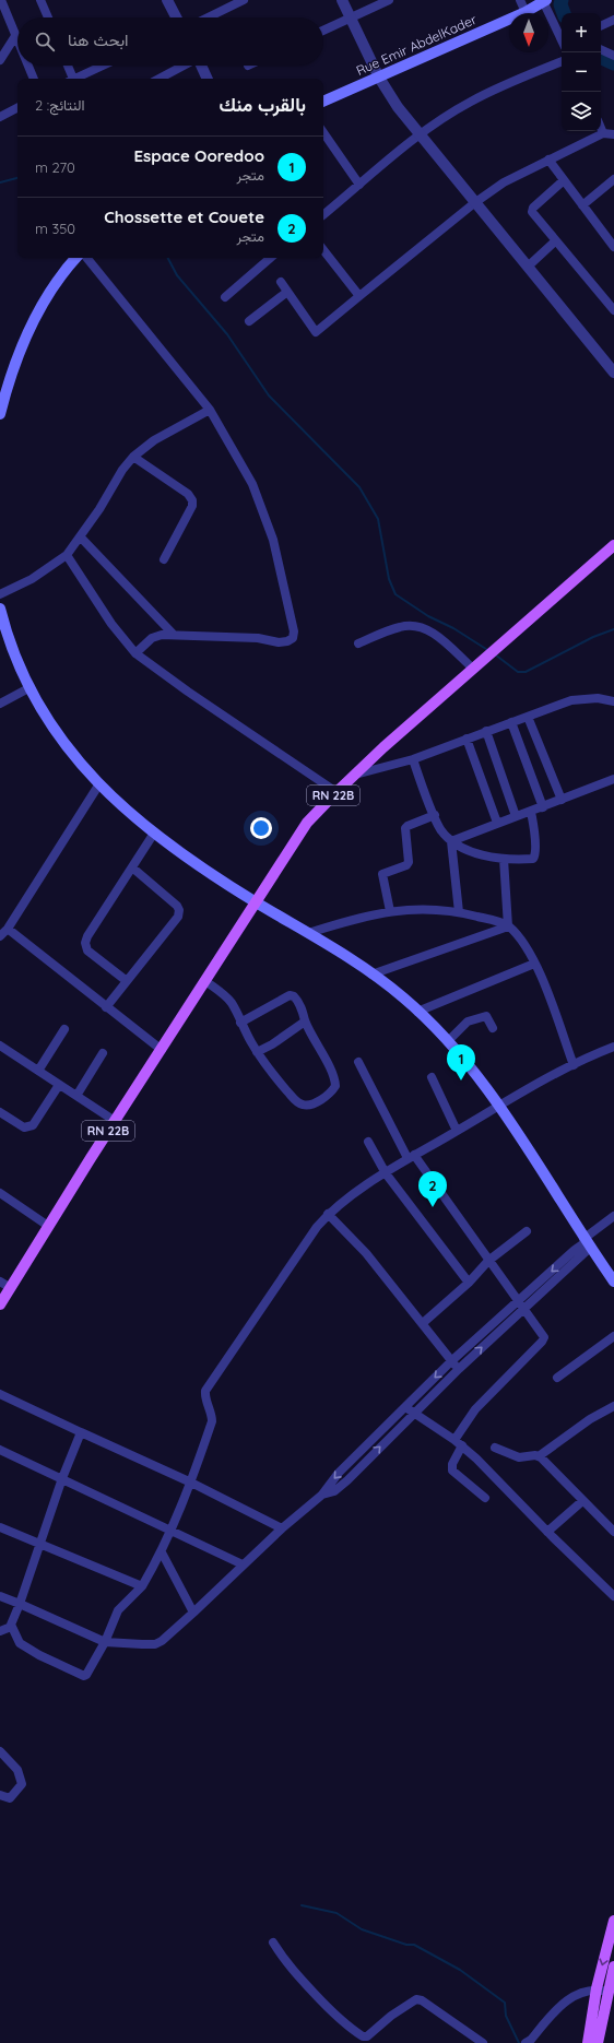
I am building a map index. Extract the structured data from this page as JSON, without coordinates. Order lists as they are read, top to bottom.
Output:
{
  "streets": {
    "main road": ["Rue Emir AbdelKader", "RN 22B"]
  },
  "north": "bottom",
  "page": {
    "map_buttons": ["+", "−"],
    "search": "ابحث هنا",
    "heading": ["بالقرب منك", "النتائج: 2"],
    "list": [
      {
        "mark": "1",
        "name": "Espace Ooredoo",
        "note": "متجر",
        "value": "270 m"
      },
      {
        "mark": "2",
        "name": "Chossette et Couete",
        "note": "متجر",
        "value": "350 m"
      }
    ],
    "pins": ["1", "2"]
  }
}
